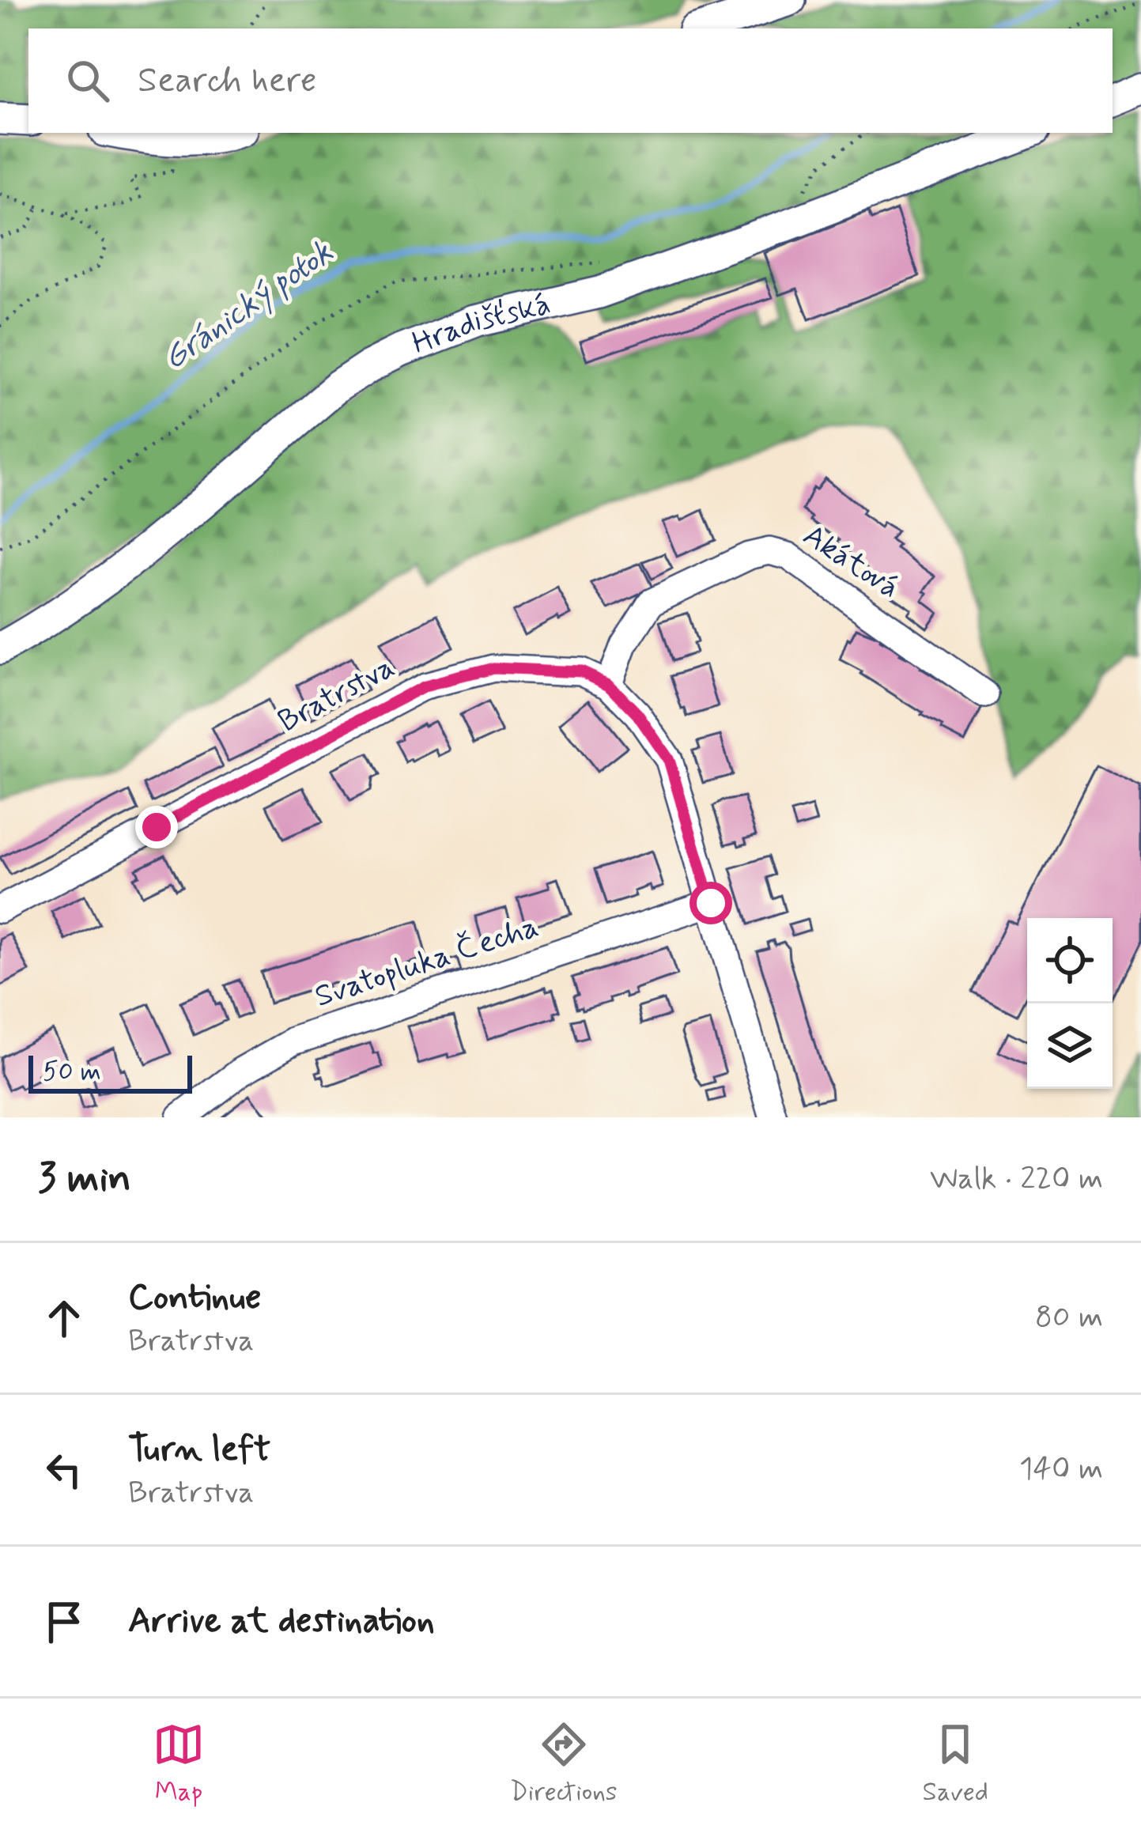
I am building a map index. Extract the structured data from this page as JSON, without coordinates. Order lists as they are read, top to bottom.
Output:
{
  "streets": {
    "street": [
      "Hradišťská",
      "Akátová",
      "Bratrstva",
      "Svatopluka Čecha"
    ]
  },
  "crossings": [
    ["Akátová", "Bratrstva"]
  ],
  "water": ["Gránický potok"],
  "scale_bar": "50 m",
  "page": {
    "search": "Search here",
    "scale": "50 m",
    "heading": ["3 min", "Walk · 220 m"],
    "list": [
      ["Continue", "Bratrstva", "80 m"],
      ["Turn left", "Bratrstva", "140 m"],
      "Arrive at destination"
    ],
    "nav": ["Map", "Directions", "Saved"]
  }
}
